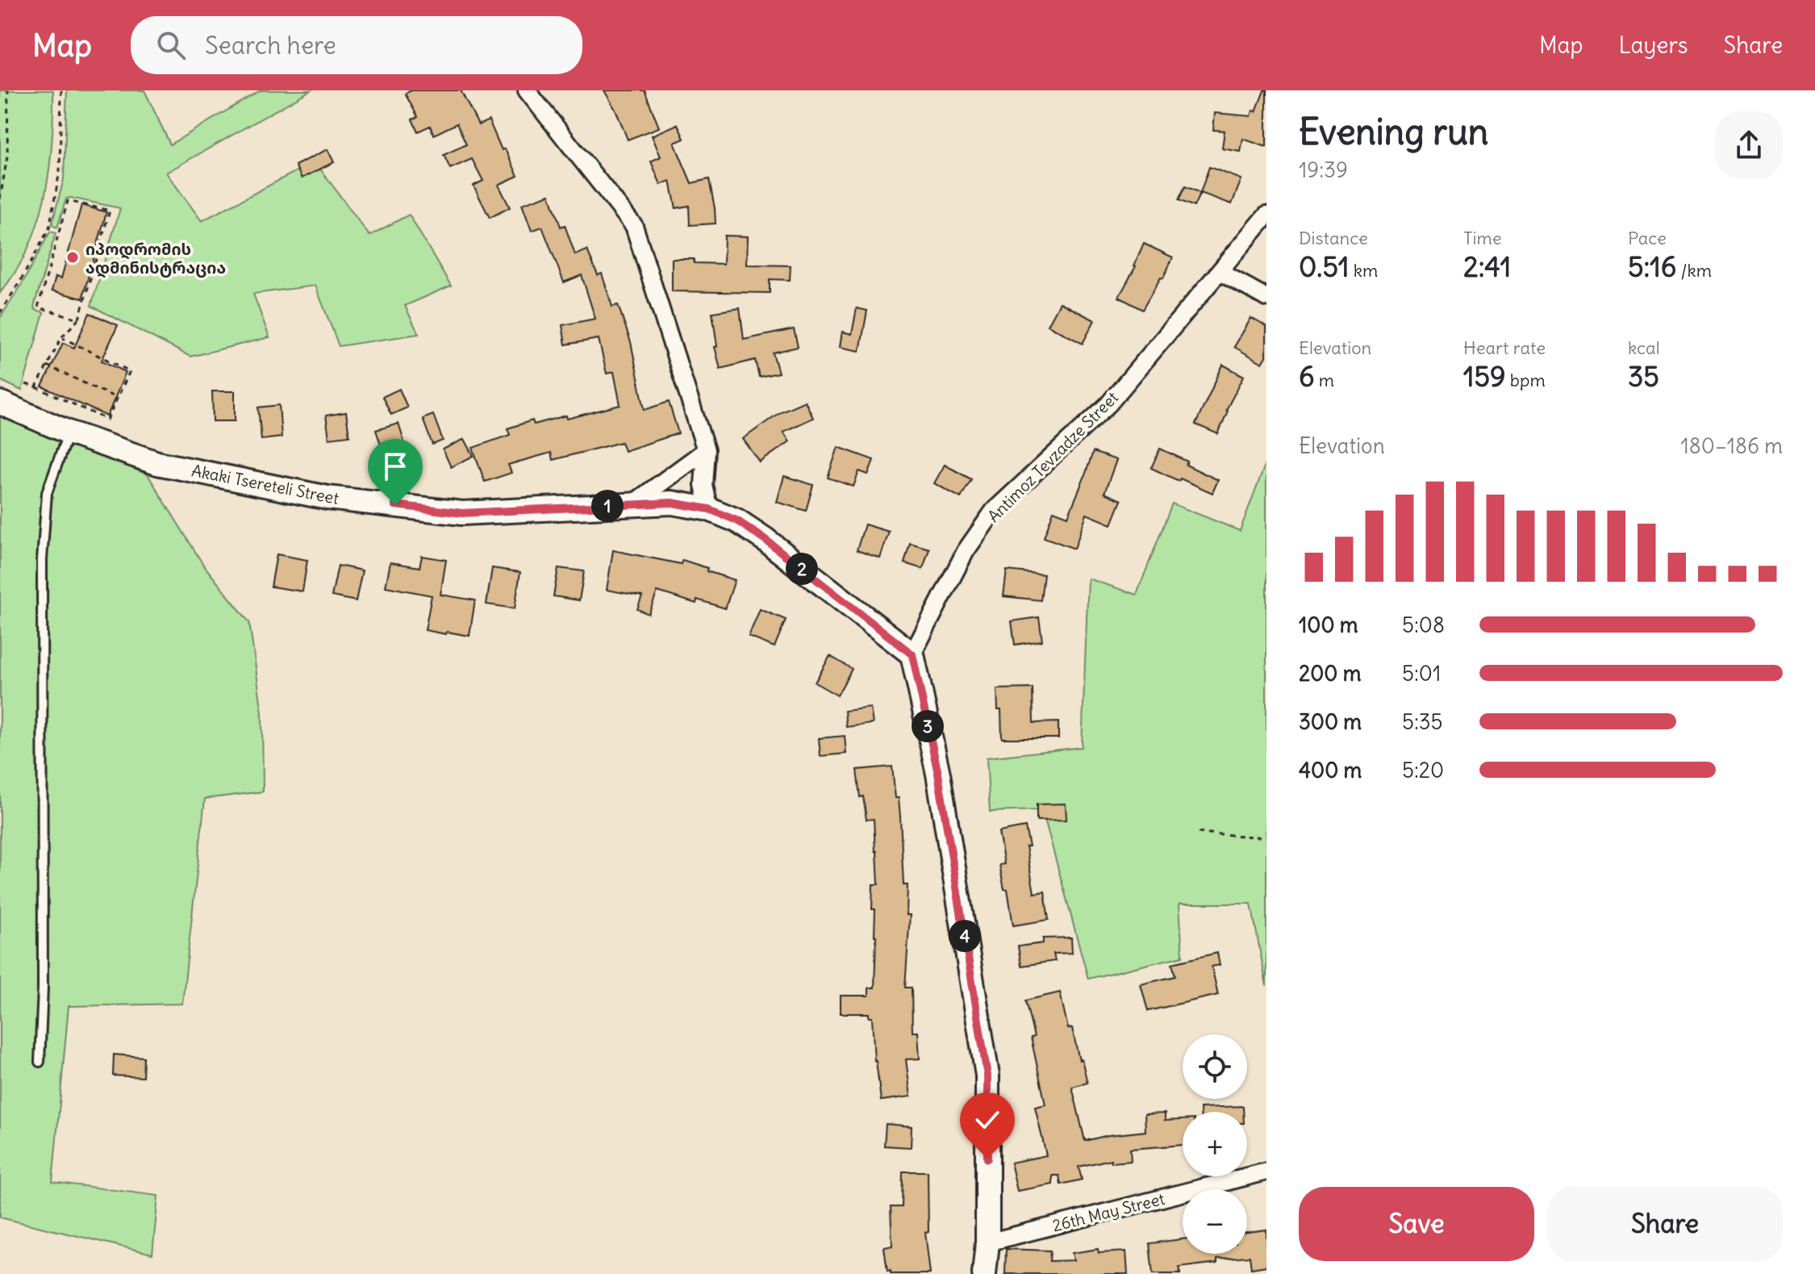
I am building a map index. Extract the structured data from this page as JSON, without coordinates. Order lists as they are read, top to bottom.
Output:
{
  "streets": {
    "street": ["Antimoz Tevzadze Street", "Akaki Tsereteli Street", "26th May Street"]
  },
  "crossings": [
    ["Antimoz Tevzadze Street", "Akaki Tsereteli Street"]
  ],
  "places": ["იპოდრომის ადმინისტრაცია"],
  "page": {
    "header": "Map",
    "search": "Search here",
    "nav": ["Map", "Layers", "Share"],
    "heading": ["Evening run", "19:39"],
    "stats": [
      ["Distance", "0.51 km"],
      ["Time", "2:41"],
      ["Pace", "5:16 /km"],
      ["Elevation", "6 m"],
      ["Heart rate", "159 bpm"],
      ["kcal", "35"]
    ],
    "chart": ["Elevation", "180–186 m"],
    "pins": [
      "1",
      "2",
      "3",
      "4"
    ],
    "list": [
      {
        "name": "100 m",
        "note": "5:08"
      },
      {
        "name": "200 m",
        "note": "5:01"
      },
      {
        "name": "300 m",
        "note": "5:35"
      },
      {
        "name": "400 m",
        "note": "5:20"
      }
    ],
    "map_buttons": ["+", "−"],
    "buttons": ["Save", "Share"]
  }
}
